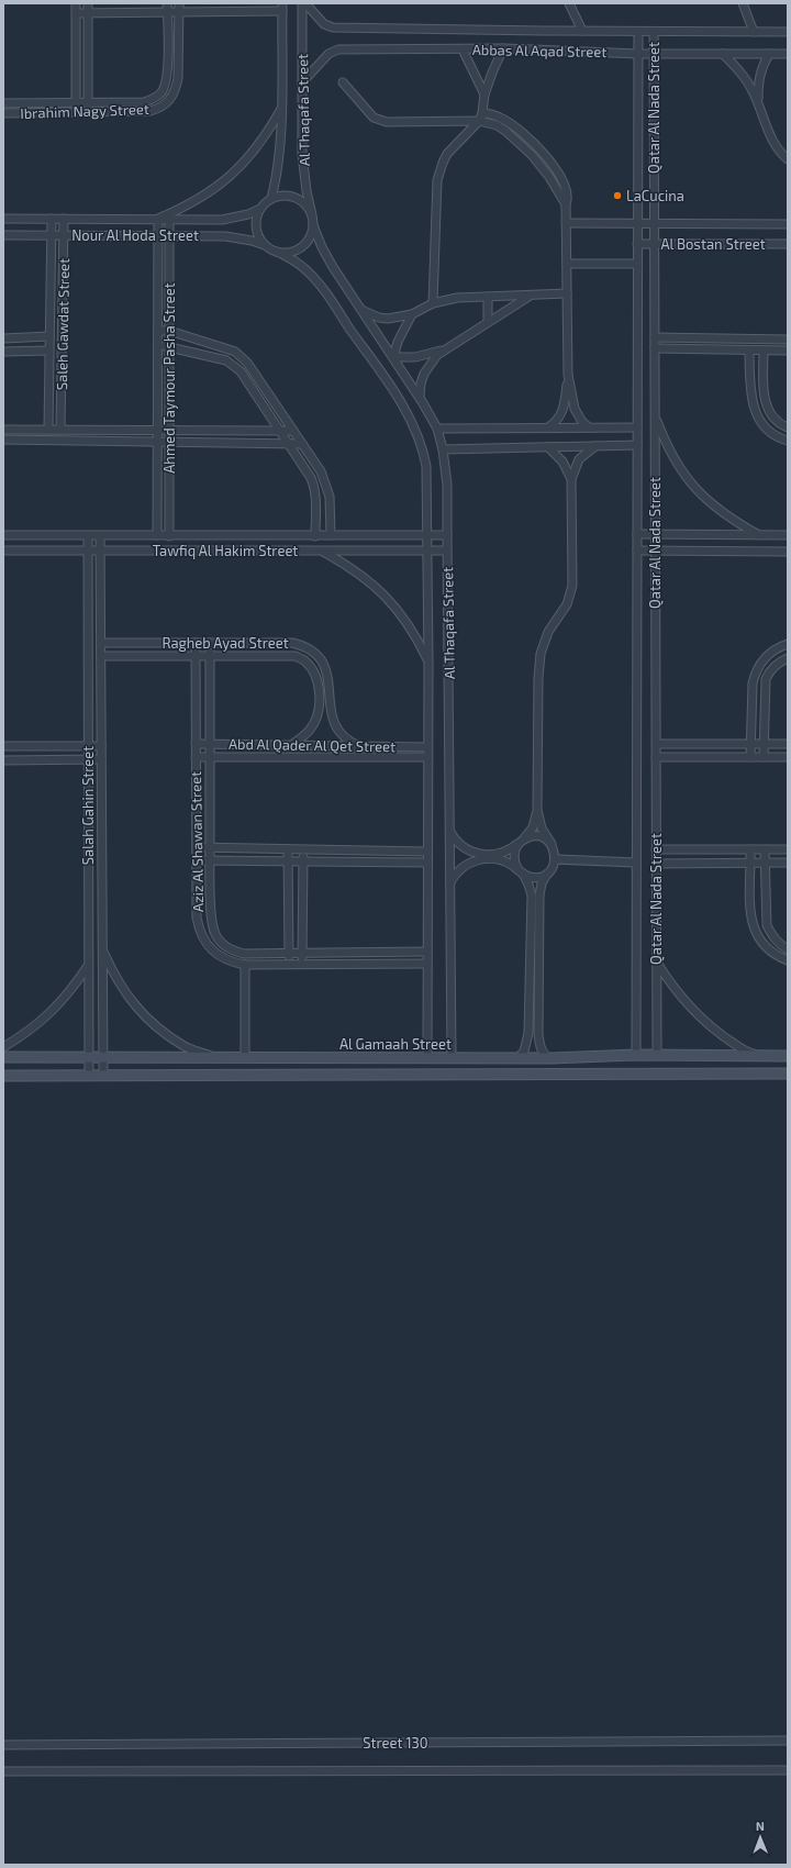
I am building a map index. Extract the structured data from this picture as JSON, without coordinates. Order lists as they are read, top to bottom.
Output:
{
  "streets": {
    "street": [
      "Abbas Al Aqad Street",
      "Qatar Al Nada Street",
      "Al Thaqafa Street",
      "Ibrahim Nagy Street",
      "Nour Al Hoda Street",
      "Al Bostan Street",
      "Saleh Gawdat Street",
      "Ahmed Taymour Pasha Street",
      "Tawfiq Al Hakim Street",
      "Ragheb Ayad Street",
      "Abd Al Qader Al Qet Street",
      "Salah Gahin Street",
      "Aziz Al Shawan Street",
      "Al Gamaah Street",
      "Street 130"
    ]
  },
  "crossings": [
    ["Abbas Al Aqad Street", "Qatar Al Nada Street"],
    ["Abbas Al Aqad Street", "Al Thaqafa Street"],
    ["Qatar Al Nada Street", "Al Bostan Street"],
    ["Qatar Al Nada Street", "Al Gamaah Street"],
    ["Al Thaqafa Street", "Nour Al Hoda Street"],
    ["Al Thaqafa Street", "Tawfiq Al Hakim Street"],
    ["Al Thaqafa Street", "Abd Al Qader Al Qet Street"],
    ["Al Thaqafa Street", "Aziz Al Shawan Street"],
    ["Al Thaqafa Street", "Al Gamaah Street"],
    ["Nour Al Hoda Street", "Saleh Gawdat Street"],
    ["Nour Al Hoda Street", "Ahmed Taymour Pasha Street"],
    ["Ahmed Taymour Pasha Street", "Tawfiq Al Hakim Street"],
    ["Tawfiq Al Hakim Street", "Salah Gahin Street"],
    ["Ragheb Ayad Street", "Abd Al Qader Al Qet Street"],
    ["Ragheb Ayad Street", "Salah Gahin Street"],
    ["Ragheb Ayad Street", "Aziz Al Shawan Street"],
    ["Abd Al Qader Al Qet Street", "Aziz Al Shawan Street"],
    ["Salah Gahin Street", "Al Gamaah Street"]
  ],
  "places": ["LaCucina"],
  "north": "top"
}
